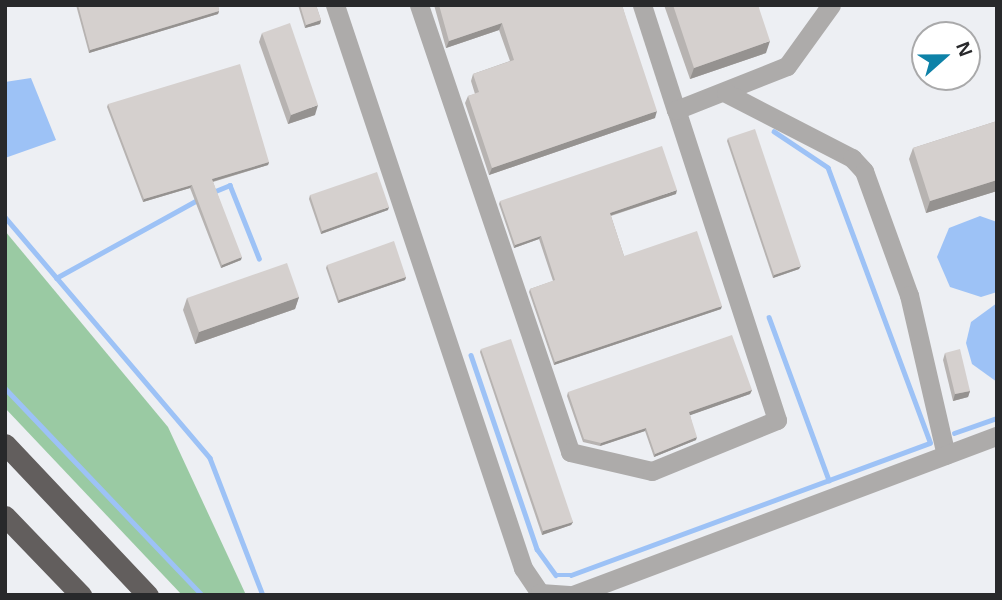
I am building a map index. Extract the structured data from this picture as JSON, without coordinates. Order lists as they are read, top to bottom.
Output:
{
  "north": "right"
}
